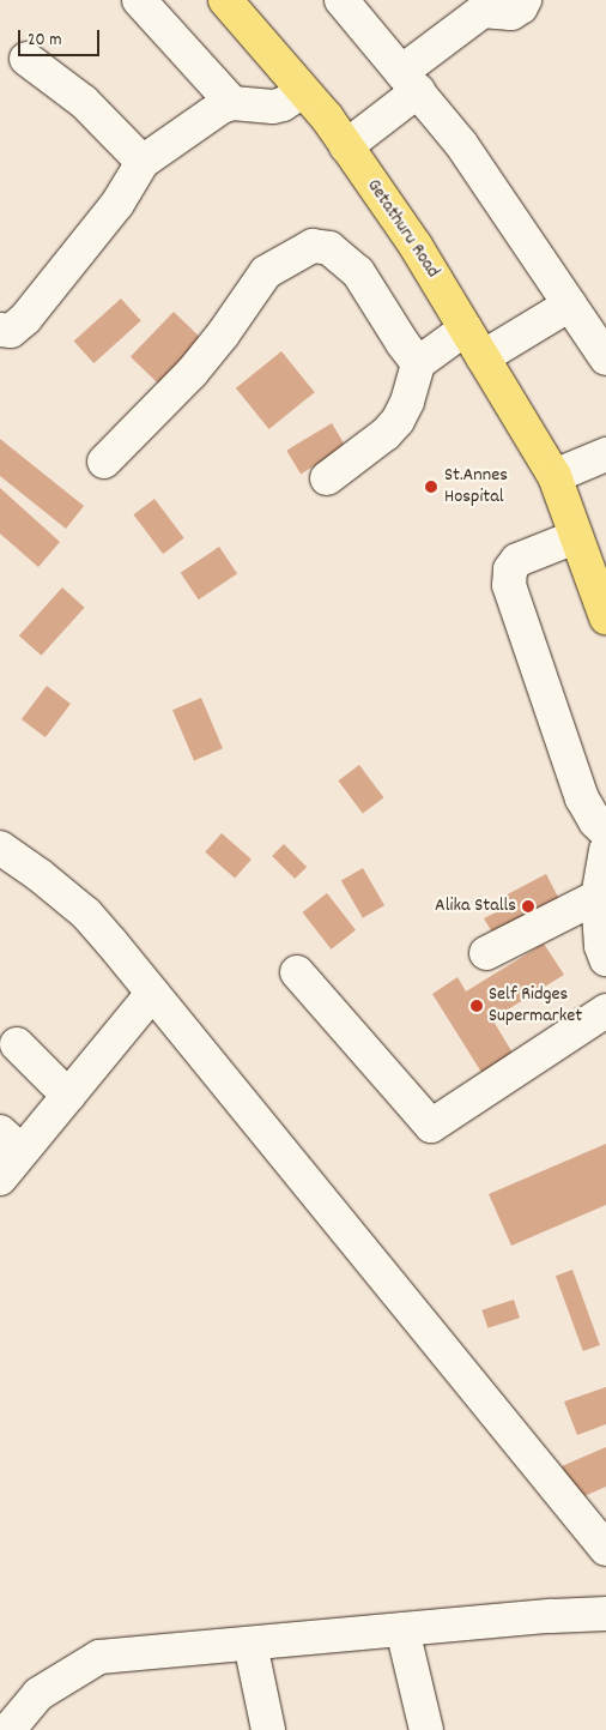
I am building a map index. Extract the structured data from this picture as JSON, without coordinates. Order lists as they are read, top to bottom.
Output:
{
  "streets": {
    "main road": ["Getathuru Road"]
  },
  "places": ["St.Annes Hospital", "Alika Stalls", "Self Ridges Supermarket"],
  "scale_bar": "20 m"
}
